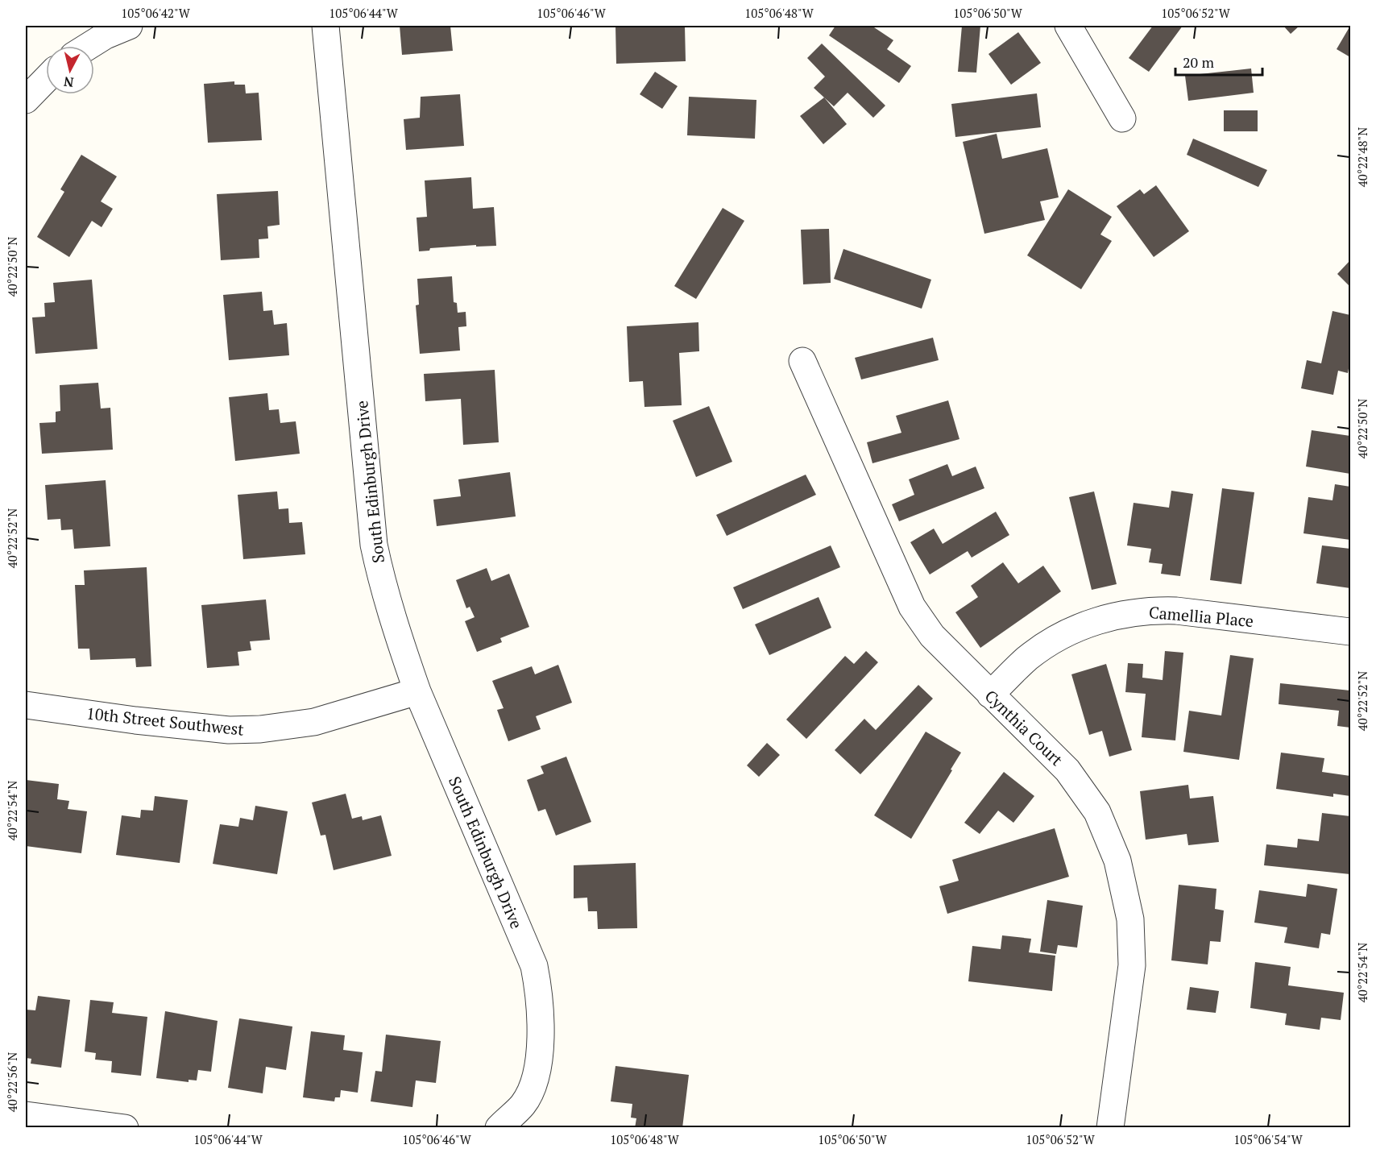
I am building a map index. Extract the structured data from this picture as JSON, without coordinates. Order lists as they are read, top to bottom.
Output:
{
  "streets": {
    "street": [
      "South Edinburgh Drive",
      "Camellia Place",
      "10th Street Southwest",
      "Cynthia Court"
    ]
  },
  "crossings": [
    ["South Edinburgh Drive", "10th Street Southwest"],
    ["Camellia Place", "Cynthia Court"]
  ],
  "scale_bar": "20 m",
  "north": "bottom",
  "coordinates": [
    "105°06'42\"W",
    "105°06'44\"W",
    "105°06'46\"W",
    "105°06'48\"W",
    "105°06'50\"W",
    "105°06'52\"W",
    "40°22'48\"N",
    "40°22'50\"N",
    "40°22'52\"N",
    "40°22'54\"N",
    "40°22'56\"N",
    "105°06'54\"W"
  ]
}
